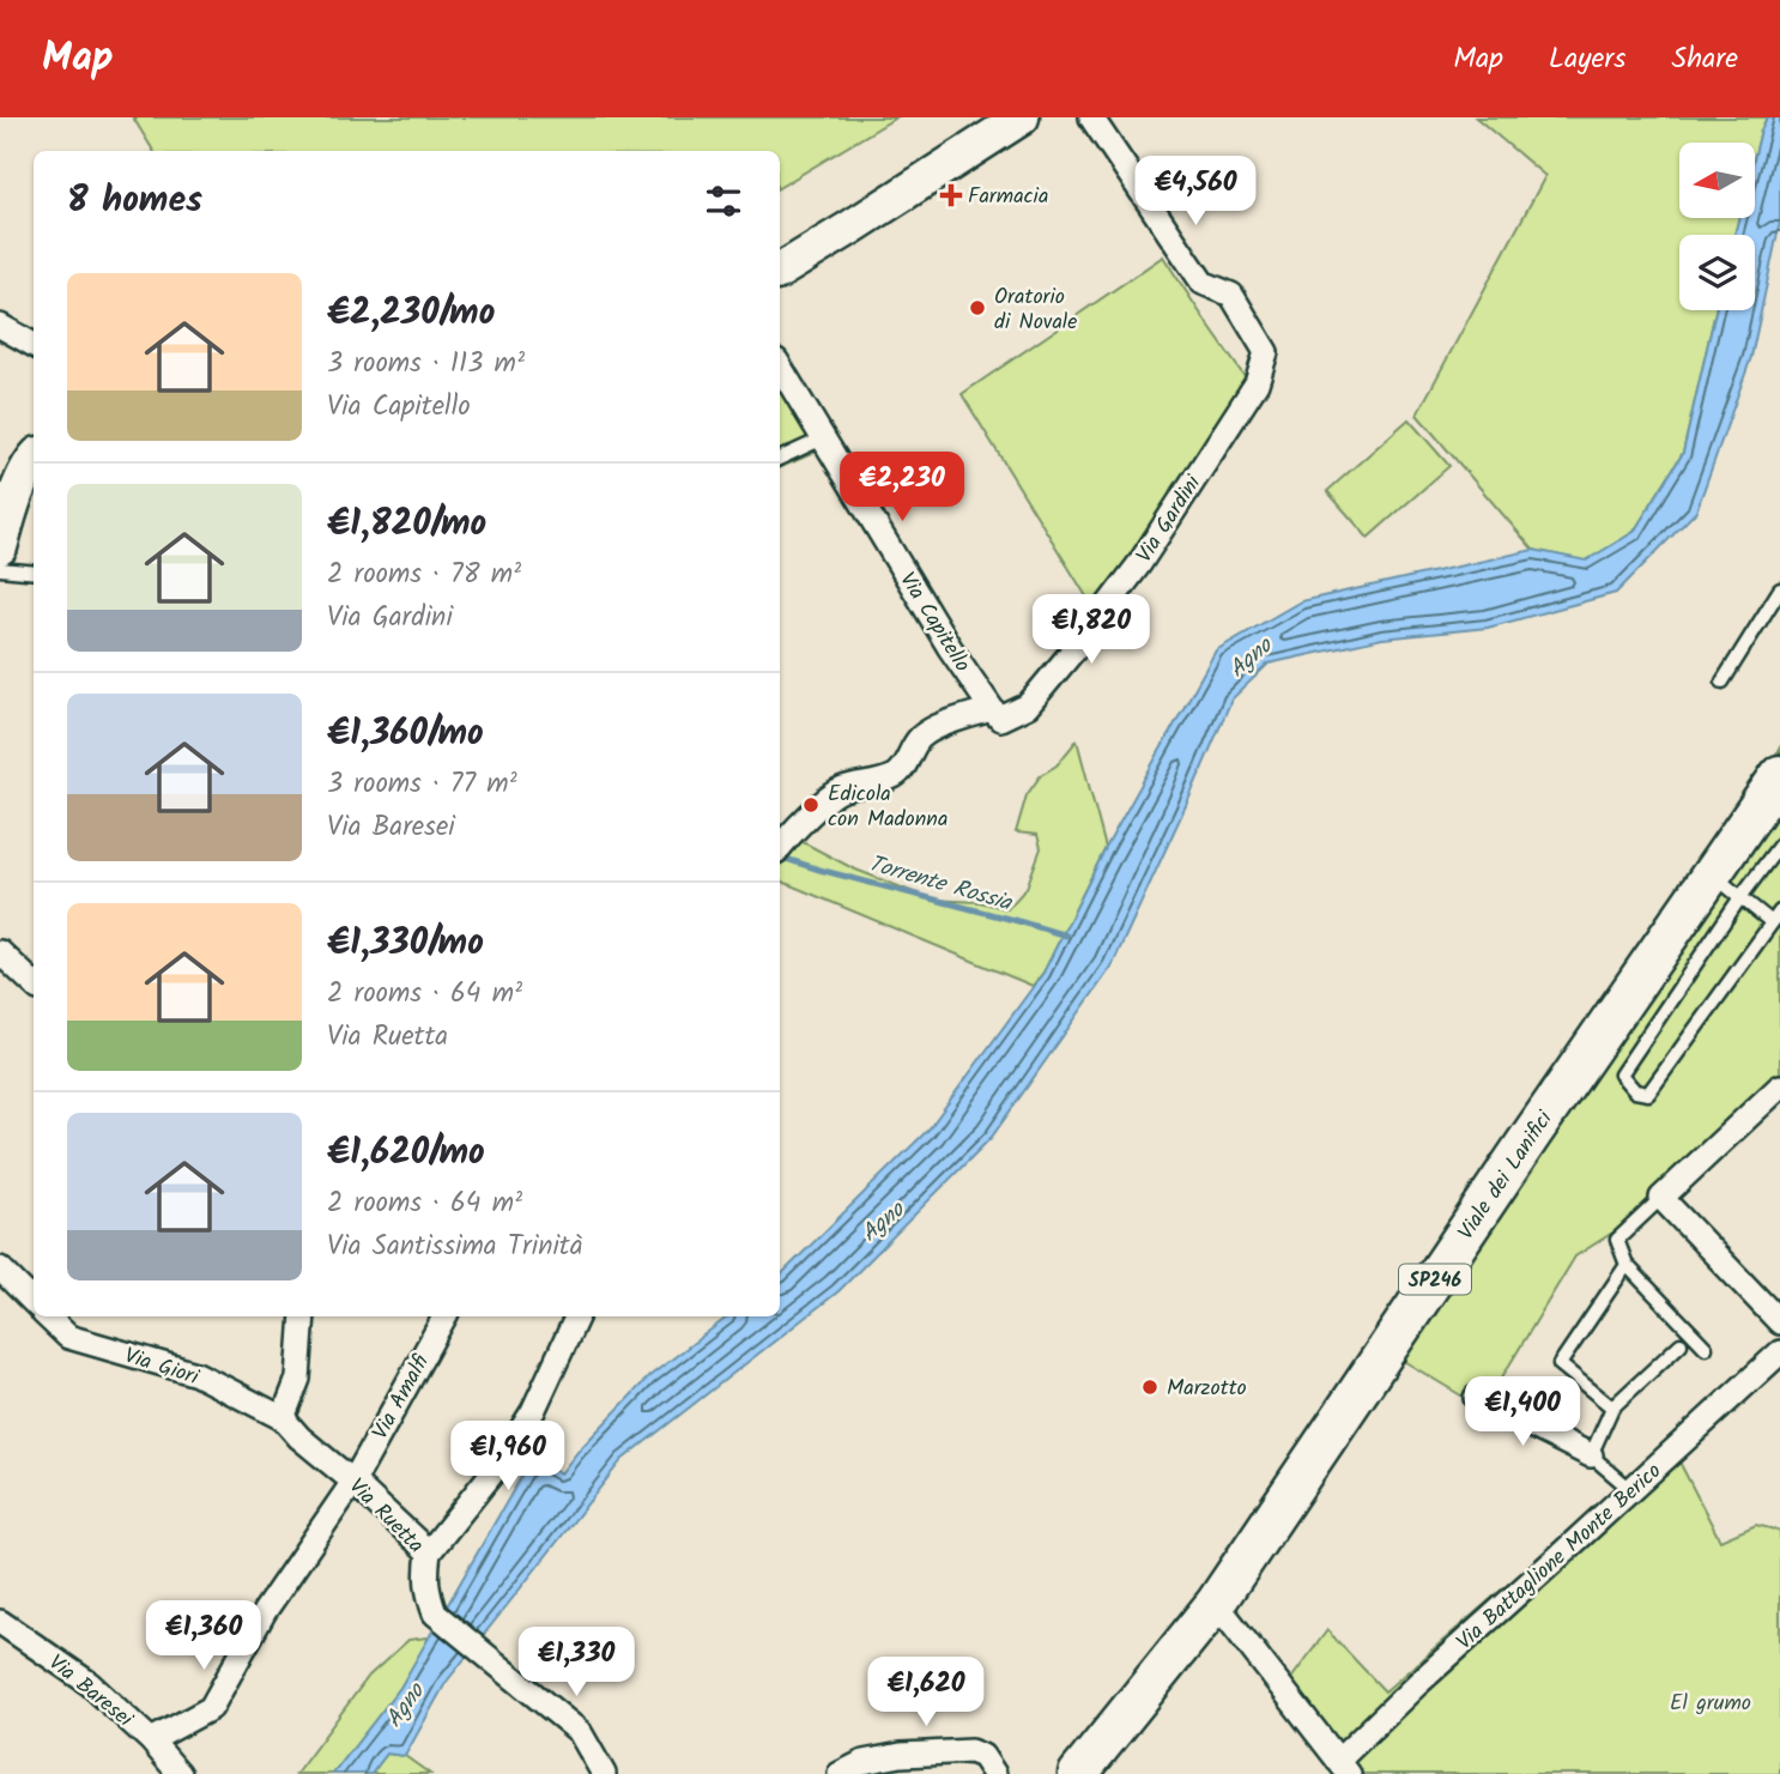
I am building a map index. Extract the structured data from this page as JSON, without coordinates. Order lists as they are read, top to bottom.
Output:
{
  "streets": {
    "main road": ["Viale dei Lanifici", "SP246"],
    "street": [
      "Via Gardini",
      "Via Capitello",
      "Via Giori",
      "Via Amalfi",
      "Via Ruetta",
      "Via Battaglione Monte Berico",
      "Via Baresei"
    ]
  },
  "crossings": [
    ["Via Gardini", "Via Capitello"],
    ["Via Giori", "Via Ruetta"],
    ["Via Amalfi", "Via Ruetta"],
    ["Via Amalfi", "Via Baresei"],
    ["Via Ruetta", "Via Baresei"]
  ],
  "water": ["Agno", "Torrente Rossia"],
  "parks": ["El grumo"],
  "places": {
    "health": ["Farmacia"],
    "other": ["Oratorio di Novale", "Edicola con Madonna", "Marzotto"]
  },
  "north": "left",
  "page": {
    "header": "Map",
    "nav": ["Map", "Layers", "Share"],
    "heading": "8 homes",
    "price": [
      "€4,560",
      "€2,230",
      "€1,820",
      "€1,400",
      "€1,960",
      "€1,360",
      "€1,330",
      "€1,620"
    ],
    "list": [
      {
        "name": "€2,230/mo",
        "note": "3 rooms · 113 m² · Via Capitello"
      },
      {
        "name": "€1,820/mo",
        "note": "2 rooms · 78 m² · Via Gardini"
      },
      {
        "name": "€1,360/mo",
        "note": "3 rooms · 77 m² · Via Baresei"
      },
      {
        "name": "€1,330/mo",
        "note": "2 rooms · 64 m² · Via Ruetta"
      },
      {
        "name": "€1,620/mo",
        "note": "2 rooms · 64 m² · Via Santissima Trinità"
      }
    ]
  }
}
